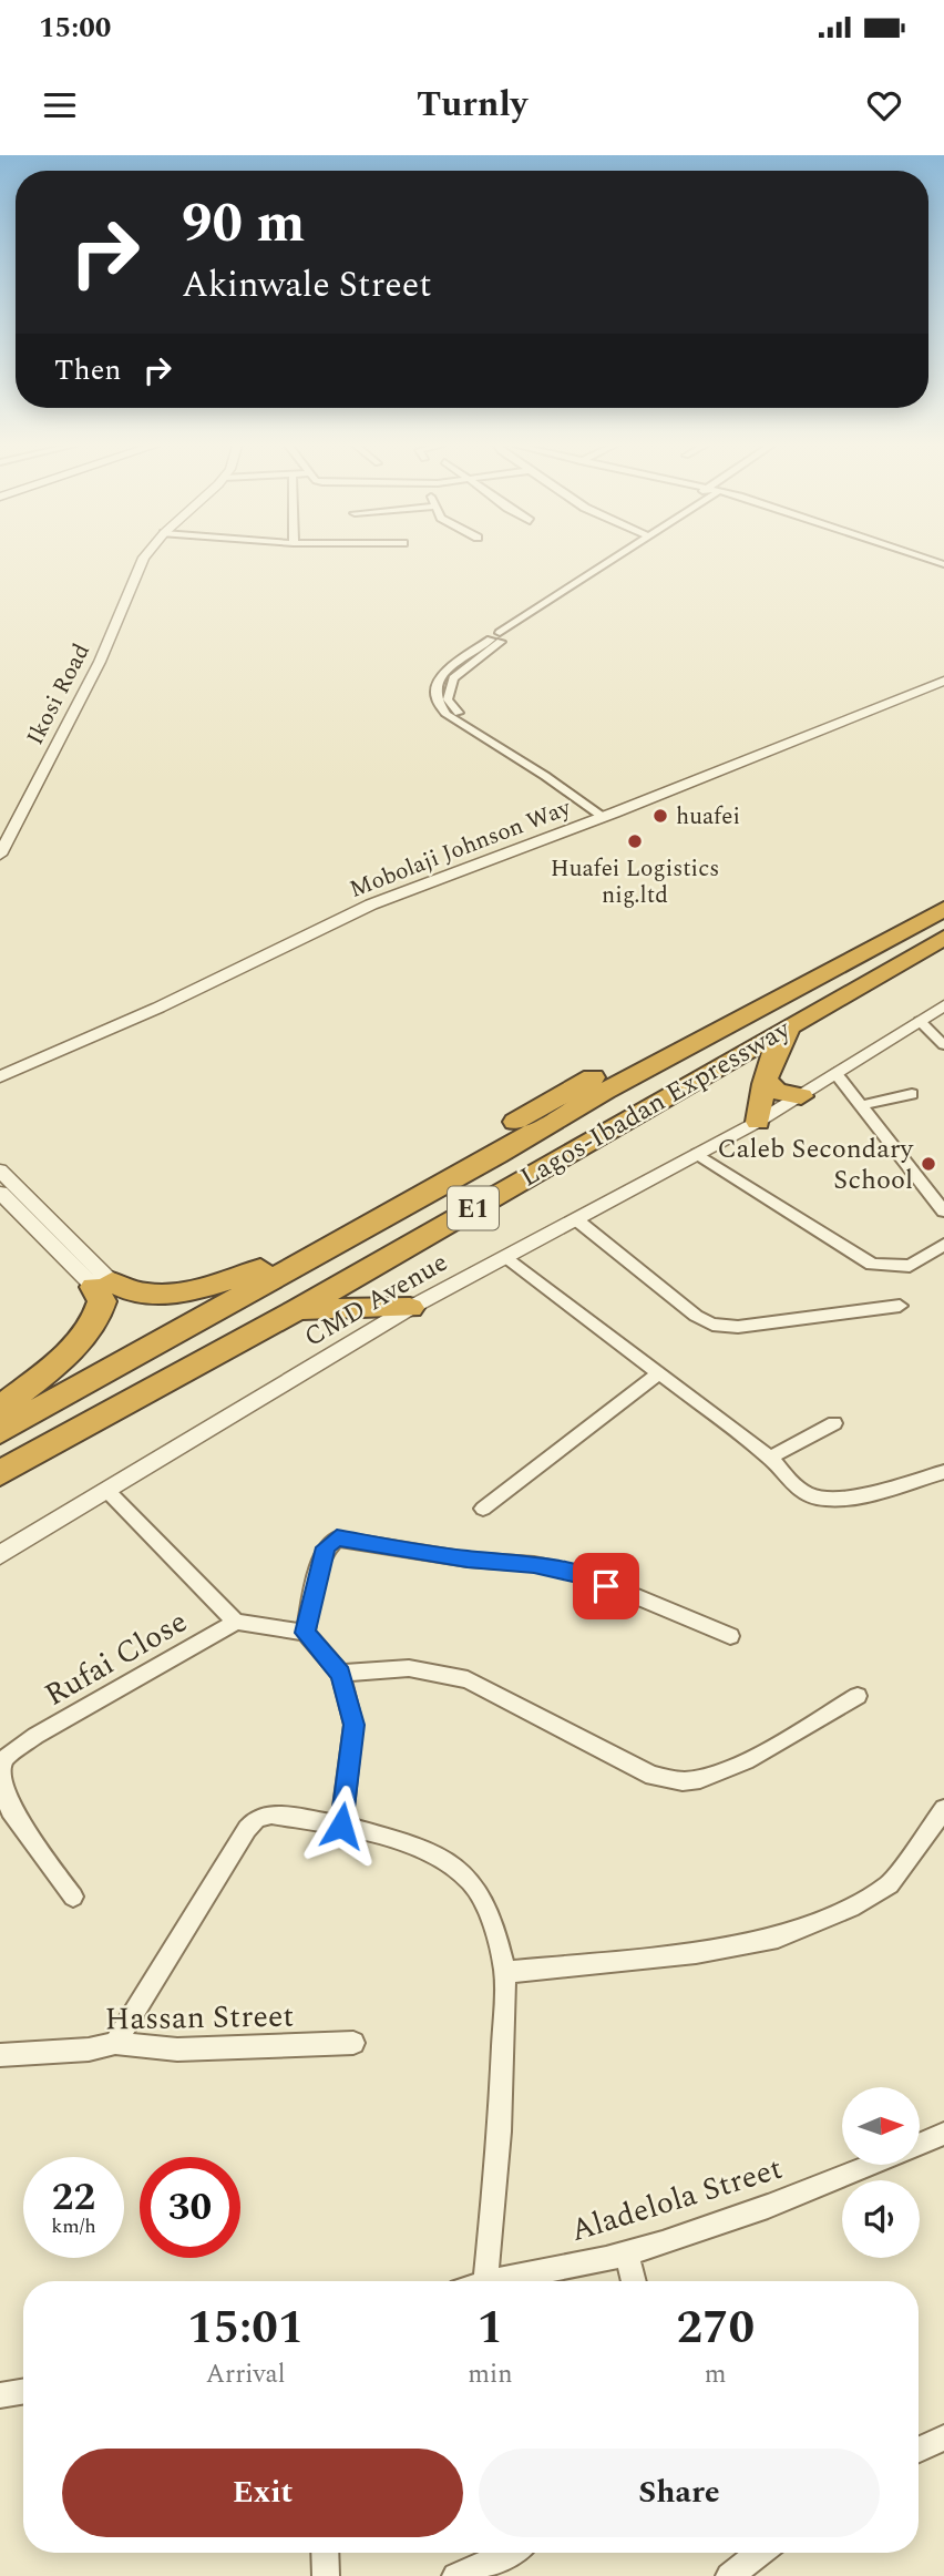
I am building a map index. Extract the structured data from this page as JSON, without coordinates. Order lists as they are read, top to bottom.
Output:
{
  "streets": {
    "highway": ["Lagos-Ibadan Expressway", "E1"],
    "street": [
      "Ikosi Road",
      "Mobolaji Johnson Way",
      "CMD Avenue",
      "Rufai Close",
      "Hassan Street",
      "Aladelola Street"
    ]
  },
  "places": ["huafei", "Huafei Logistics nig.ltd", "Caleb Secondary School"],
  "north": "right",
  "page": {
    "status": "15:00",
    "header": "Turnly",
    "turn": ["90 m", "Akinwale Street"],
    "then": "Then",
    "speed": "22 km/h",
    "limit": "30",
    "eta": [
      "15:01",
      "Arrival",
      "1",
      "min",
      "270",
      "m"
    ],
    "buttons": ["Exit", "Share"]
  }
}
